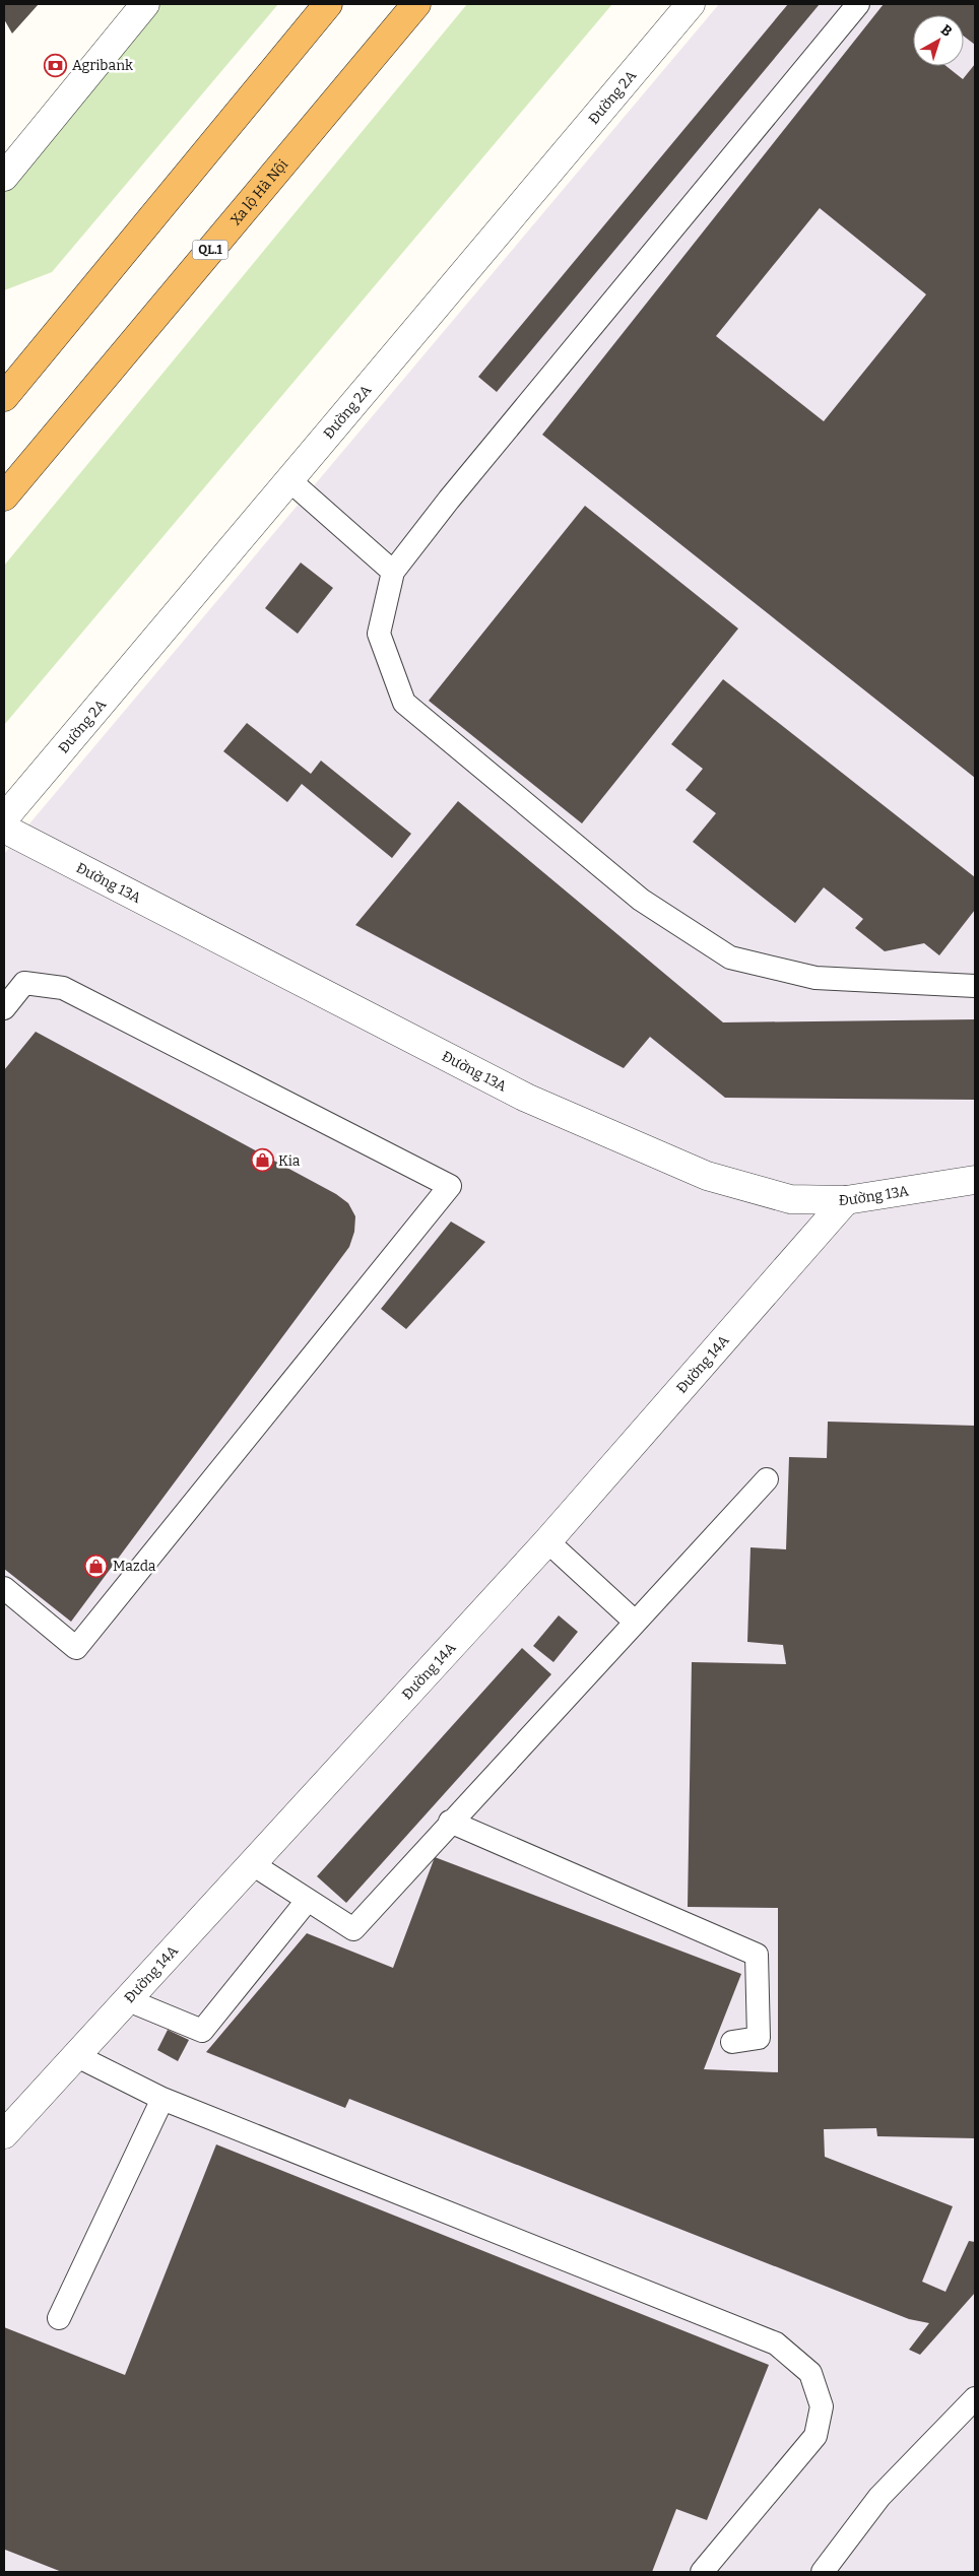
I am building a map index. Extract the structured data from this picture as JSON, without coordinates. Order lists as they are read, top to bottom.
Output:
{
  "streets": {
    "highway": ["Xa lộ Hà Nội", "QL.1"],
    "street": ["Đường 2A", "Đường 13A", "Đường 14A"]
  },
  "crossings": [
    ["Đường 13A", "Đường 14A"]
  ],
  "places": {
    "bank": ["Agribank"],
    "shop": ["Kia", "Mazda"]
  },
  "north": "top right"
}
